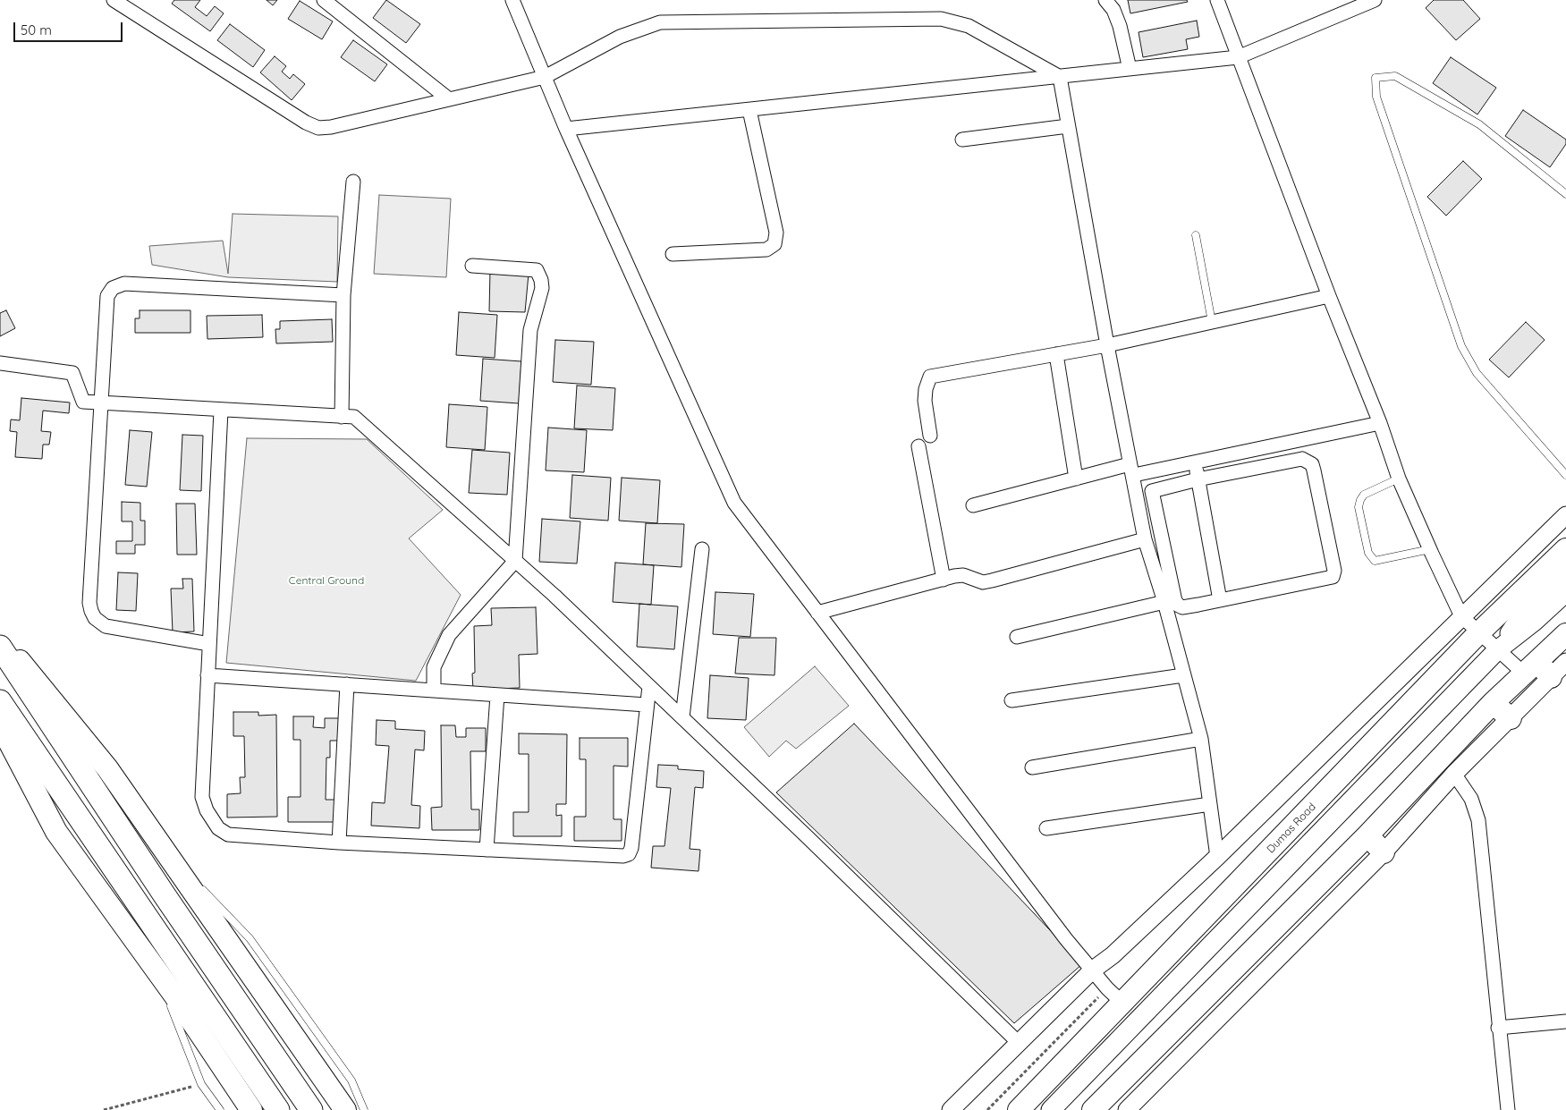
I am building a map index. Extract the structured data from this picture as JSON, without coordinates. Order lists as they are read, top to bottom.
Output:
{
  "streets": {
    "main road": ["Dumas Road"]
  },
  "parks": ["Central Ground"],
  "scale_bar": "50 m"
}
